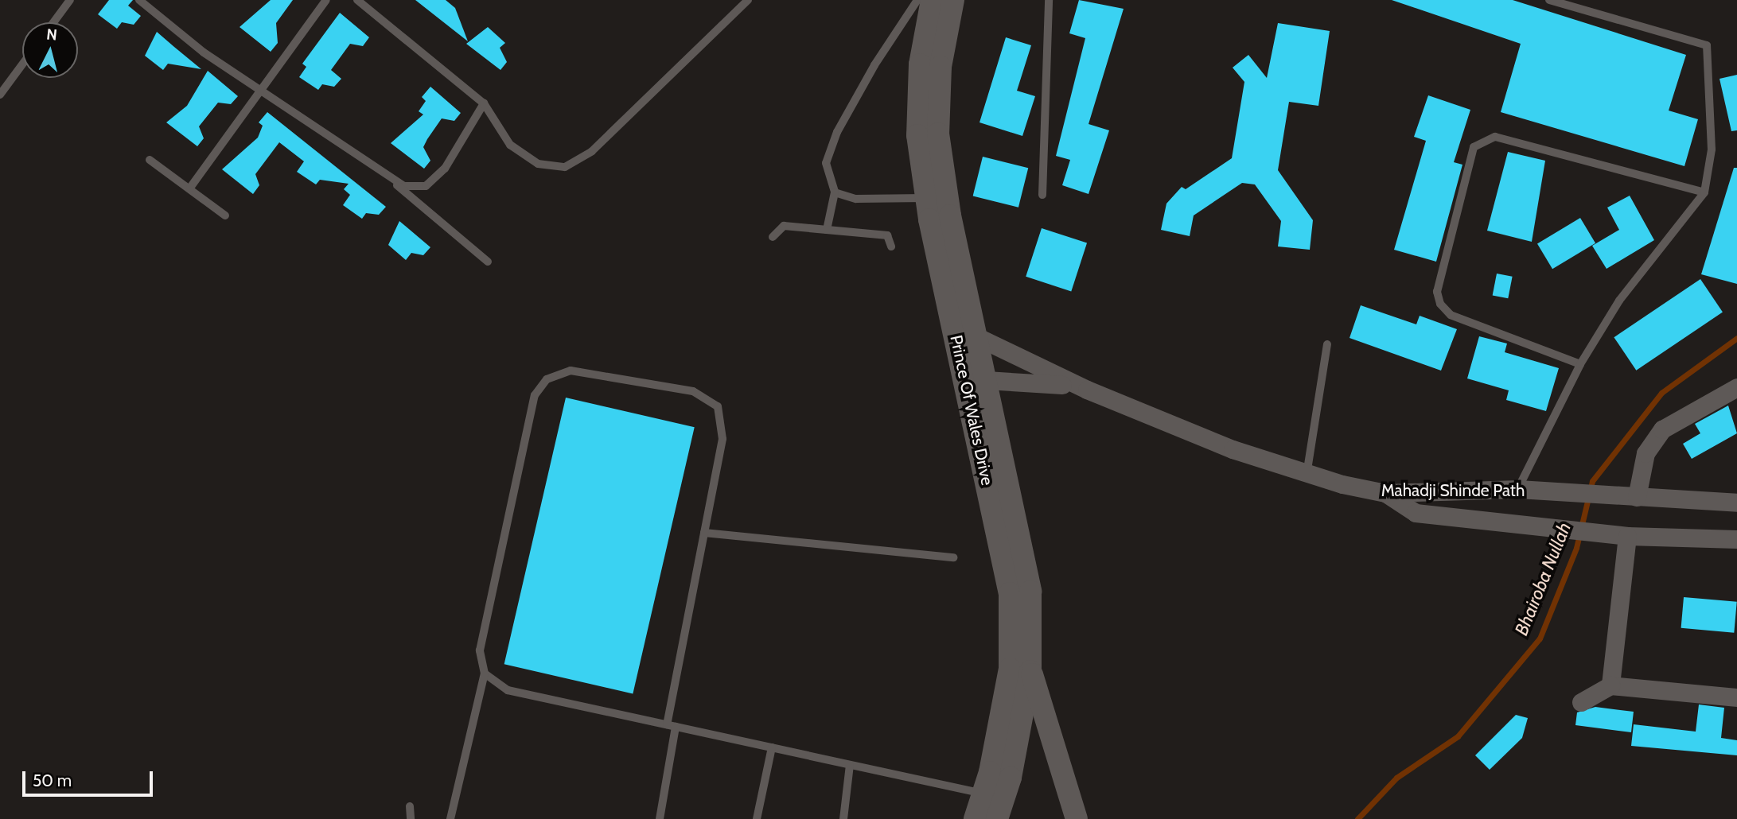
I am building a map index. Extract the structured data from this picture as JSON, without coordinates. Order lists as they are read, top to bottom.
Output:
{
  "streets": {
    "street": ["Prince Of Wales Drive", "Mahadji Shinde Path"]
  },
  "crossings": [
    ["Prince Of Wales Drive", "Mahadji Shinde Path"]
  ],
  "water": ["Bhairoba Nullah"],
  "scale_bar": "50 m",
  "north": "top"
}
